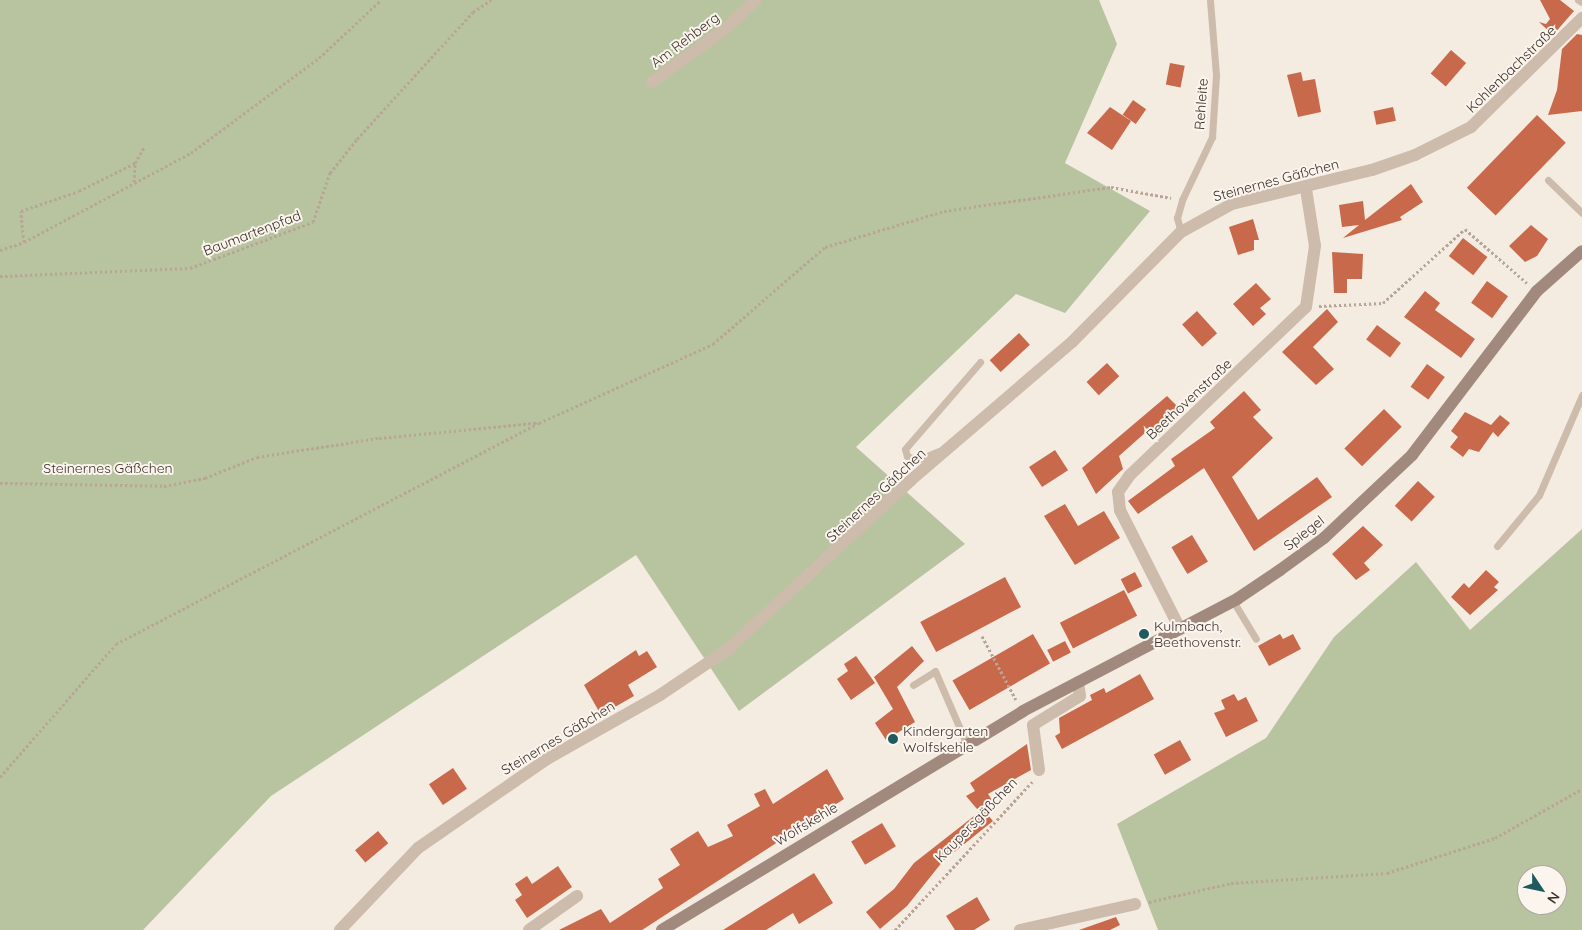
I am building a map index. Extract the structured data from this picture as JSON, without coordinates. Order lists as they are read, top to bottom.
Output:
{
  "streets": {
    "street": [
      "Am Rehberg",
      "Kohlenbachstraße",
      "Steinernes Gäßchen",
      "Beethovenstraße",
      "Spiegel",
      "Wolfskehle"
    ],
    "lane": ["Rehleite"],
    "path": ["Baumartenpfad", "Kaupersgäßchen"]
  },
  "crossings": [
    ["Kohlenbachstraße", "Steinernes Gäßchen"],
    ["Rehleite", "Steinernes Gäßchen"],
    ["Beethovenstraße", "Spiegel"],
    ["Spiegel", "Wolfskehle"]
  ],
  "places": ["Kulmbach, Beethovenstr.", "Kindergarten Wolfskehle"],
  "north": "bottom right"
}
